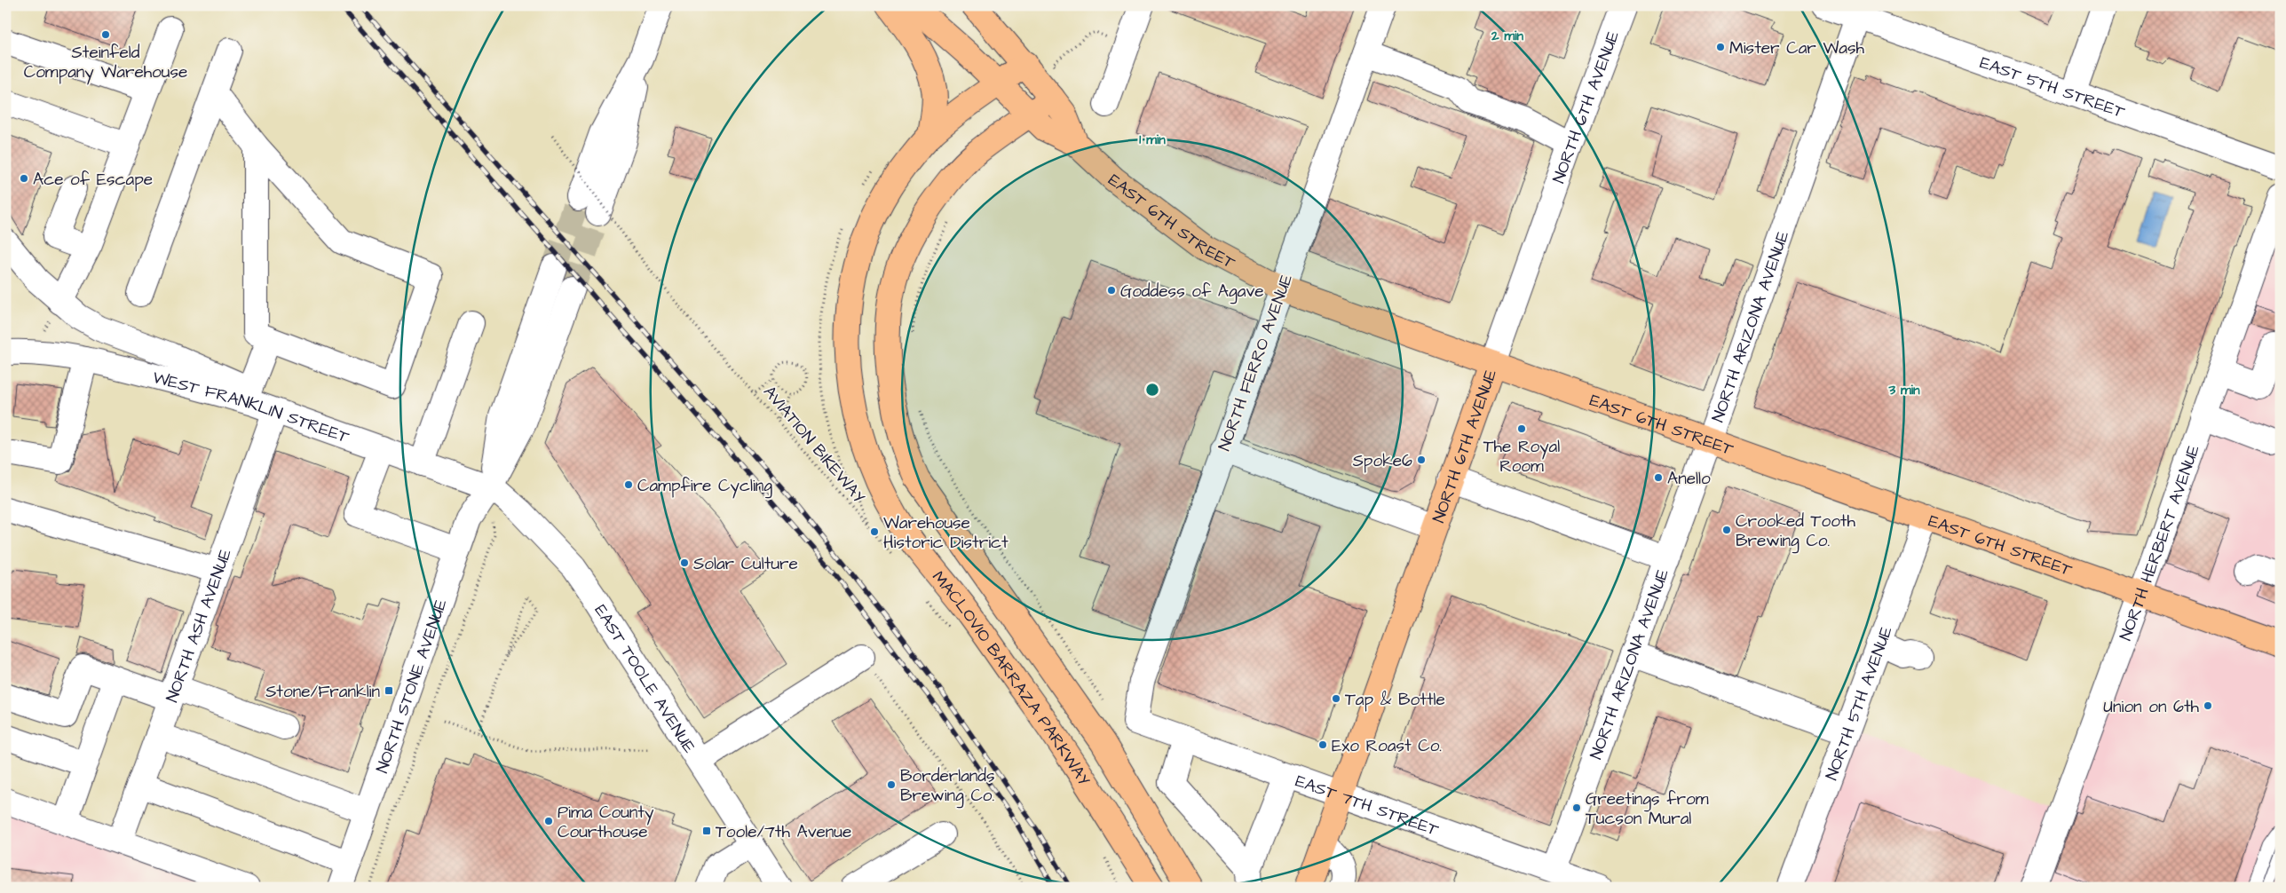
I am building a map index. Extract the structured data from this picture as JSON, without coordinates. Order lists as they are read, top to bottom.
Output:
{
  "streets": {
    "main road": ["NORTH 6TH AVENUE", "EAST 6TH STREET", "MACLOVIO BARRAZA PARKWAY"],
    "street": [
      "EAST 5TH STREET",
      "NORTH ARIZONA AVENUE",
      "NORTH FERRO AVENUE",
      "WEST FRANKLIN STREET",
      "NORTH HERBERT AVENUE",
      "NORTH ASH AVENUE",
      "EAST TOOLE AVENUE",
      "NORTH STONE AVENUE",
      "NORTH 5TH AVENUE",
      "EAST 7TH STREET"
    ],
    "path": ["AVIATION BIKEWAY"]
  },
  "crossings": [
    ["EAST 5TH STREET", "NORTH ARIZONA AVENUE"],
    ["NORTH 6TH AVENUE", "EAST 6TH STREET"],
    ["NORTH 6TH AVENUE", "EAST 7TH STREET"],
    ["EAST 6TH STREET", "NORTH ARIZONA AVENUE"],
    ["EAST 6TH STREET", "NORTH FERRO AVENUE"],
    ["EAST 6TH STREET", "NORTH HERBERT AVENUE"],
    ["EAST 6TH STREET", "MACLOVIO BARRAZA PARKWAY"],
    ["EAST 6TH STREET", "NORTH 5TH AVENUE"],
    ["NORTH ARIZONA AVENUE", "EAST 7TH STREET"],
    ["NORTH FERRO AVENUE", "EAST 7TH STREET"],
    ["WEST FRANKLIN STREET", "NORTH ASH AVENUE"],
    ["WEST FRANKLIN STREET", "EAST TOOLE AVENUE"],
    ["WEST FRANKLIN STREET", "NORTH STONE AVENUE"],
    ["EAST TOOLE AVENUE", "NORTH STONE AVENUE"]
  ],
  "places": {
    "other": [
      "Steinfeld Company Warehouse",
      "Mister Car Wash",
      "Ace of Escape",
      "Goddess of Agave",
      "The Royal Room",
      "Spoke6",
      "Anello",
      "Campfire Cycling",
      "Crooked Tooth Brewing Co.",
      "Warehouse Historic District",
      "Solar Culture",
      "Tap & Bottle",
      "Union on 6th",
      "Exo Roast Co.",
      "Borderlands Brewing Co.",
      "Greetings from Tucson Mural",
      "Pima County Courthouse"
    ],
    "transit": ["Stone/Franklin", "Toole/7th Avenue"]
  },
  "rings": ["2 min", "1 min", "3 min"]
}
